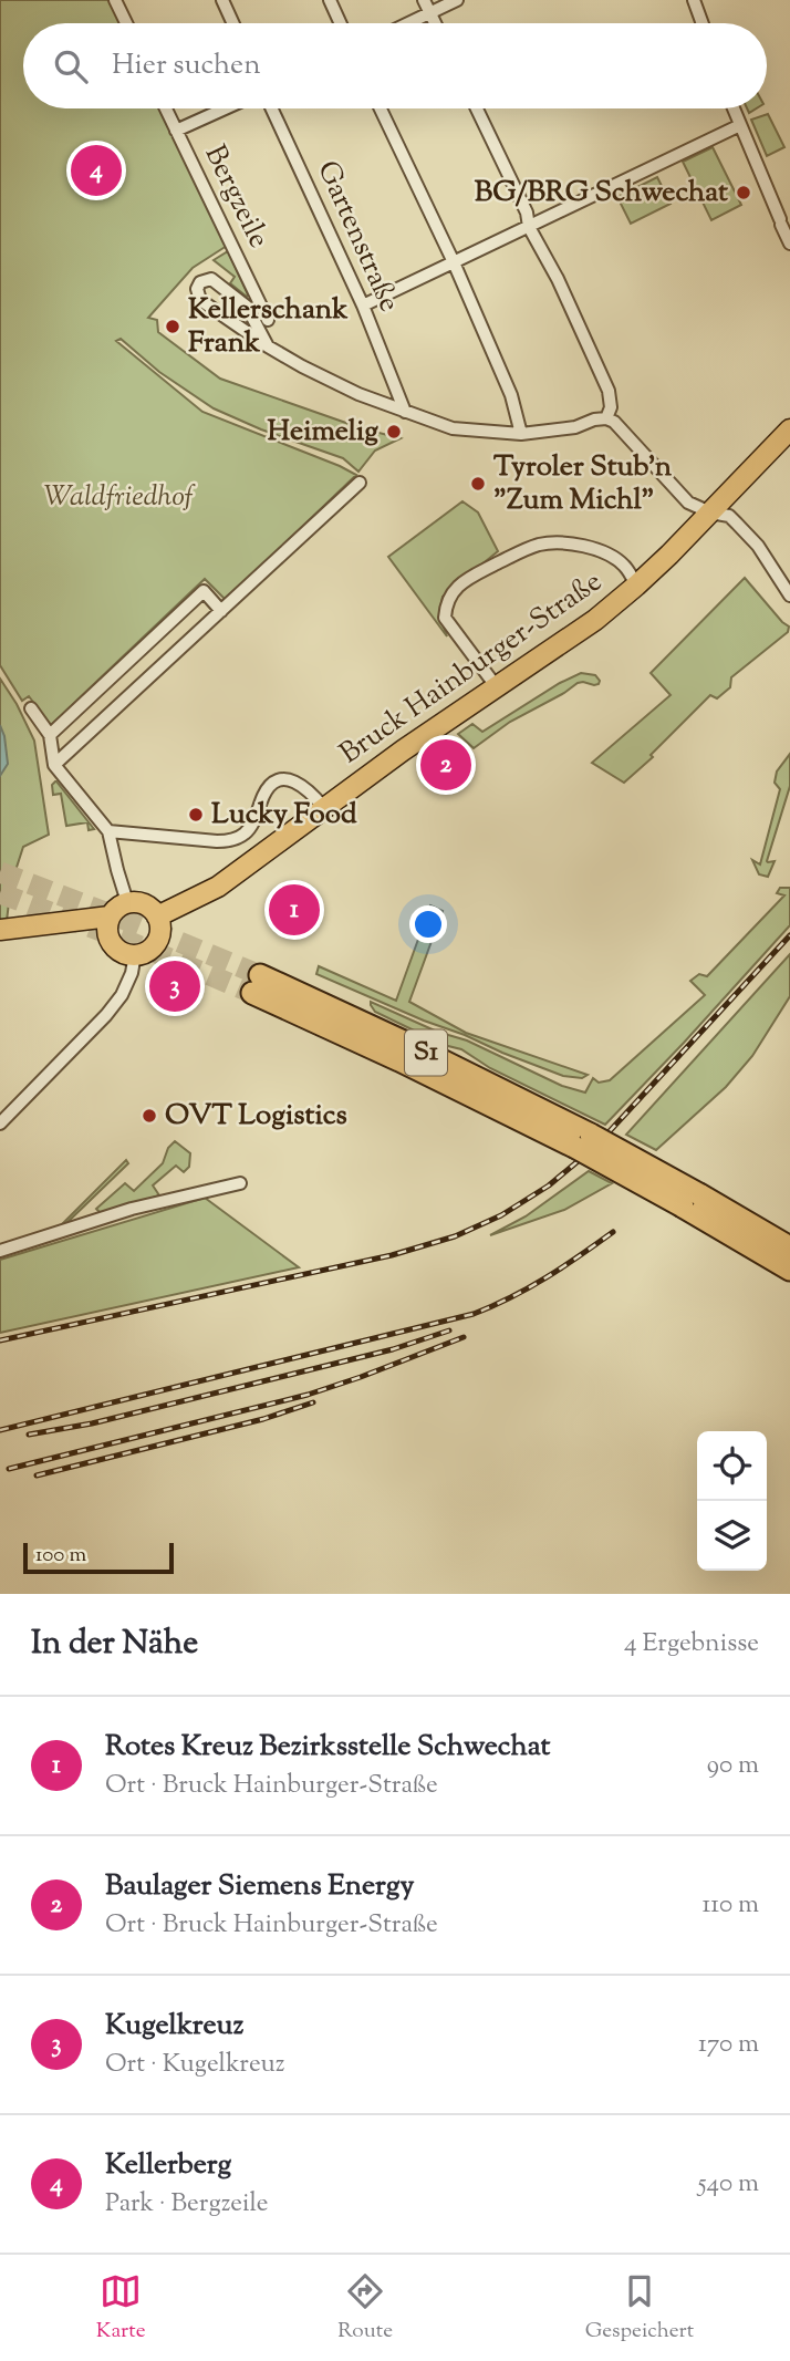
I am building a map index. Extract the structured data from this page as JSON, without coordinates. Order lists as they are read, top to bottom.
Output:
{
  "streets": {
    "highway": ["S1"],
    "main road": ["Bruck Hainburger-Straße"],
    "street": ["Bergzeile", "Gartenstraße"]
  },
  "parks": ["Waldfriedhof"],
  "places": [
    "BG/BRG Schwechat",
    "Kellerschank Frank",
    "Heimelig",
    "Tyroler Stub'n \"Zum Michl\"",
    "Lucky Food",
    "OVT Logistics"
  ],
  "scale_bar": "100 m",
  "page": {
    "search": "Hier suchen",
    "pins": [
      "4",
      "2",
      "1",
      "3"
    ],
    "scale": "100 m",
    "heading": ["In der Nähe", "4 Ergebnisse"],
    "list": [
      {
        "mark": "1",
        "name": "Rotes Kreuz Bezirksstelle Schwechat",
        "note": "Ort · Bruck Hainburger-Straße",
        "value": "90 m"
      },
      {
        "mark": "2",
        "name": "Baulager Siemens Energy",
        "note": "Ort · Bruck Hainburger-Straße",
        "value": "110 m"
      },
      {
        "mark": "3",
        "name": "Kugelkreuz",
        "note": "Ort · Kugelkreuz",
        "value": "170 m"
      },
      {
        "mark": "4",
        "name": "Kellerberg",
        "note": "Park · Bergzeile",
        "value": "540 m"
      }
    ],
    "nav": ["Karte", "Route", "Gespeichert"]
  }
}
